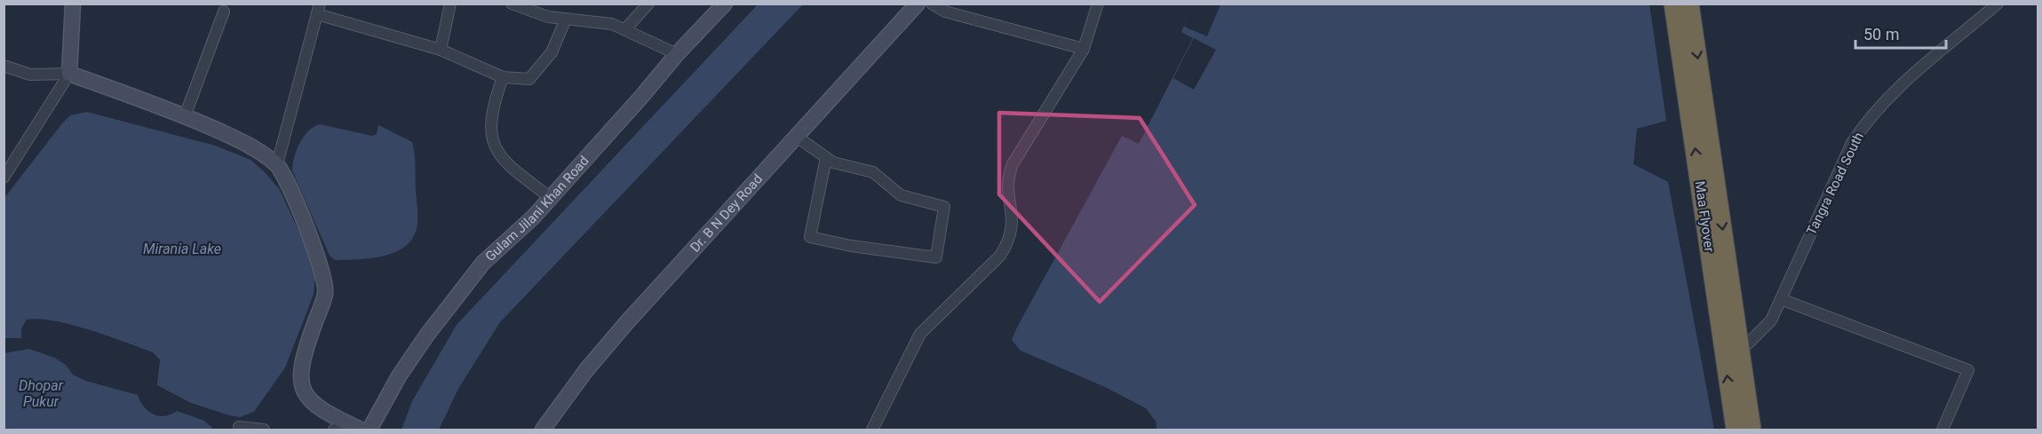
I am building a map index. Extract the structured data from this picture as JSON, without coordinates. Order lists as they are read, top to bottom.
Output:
{
  "streets": {
    "highway": ["Maa Flyover"],
    "street": ["Tangra Road South", "Gulam Jilani Khan Road", "Dr. B N Dey Road"]
  },
  "water": ["Mirania Lake", "Dhopar Pukur"],
  "scale_bar": "50 m"
}
